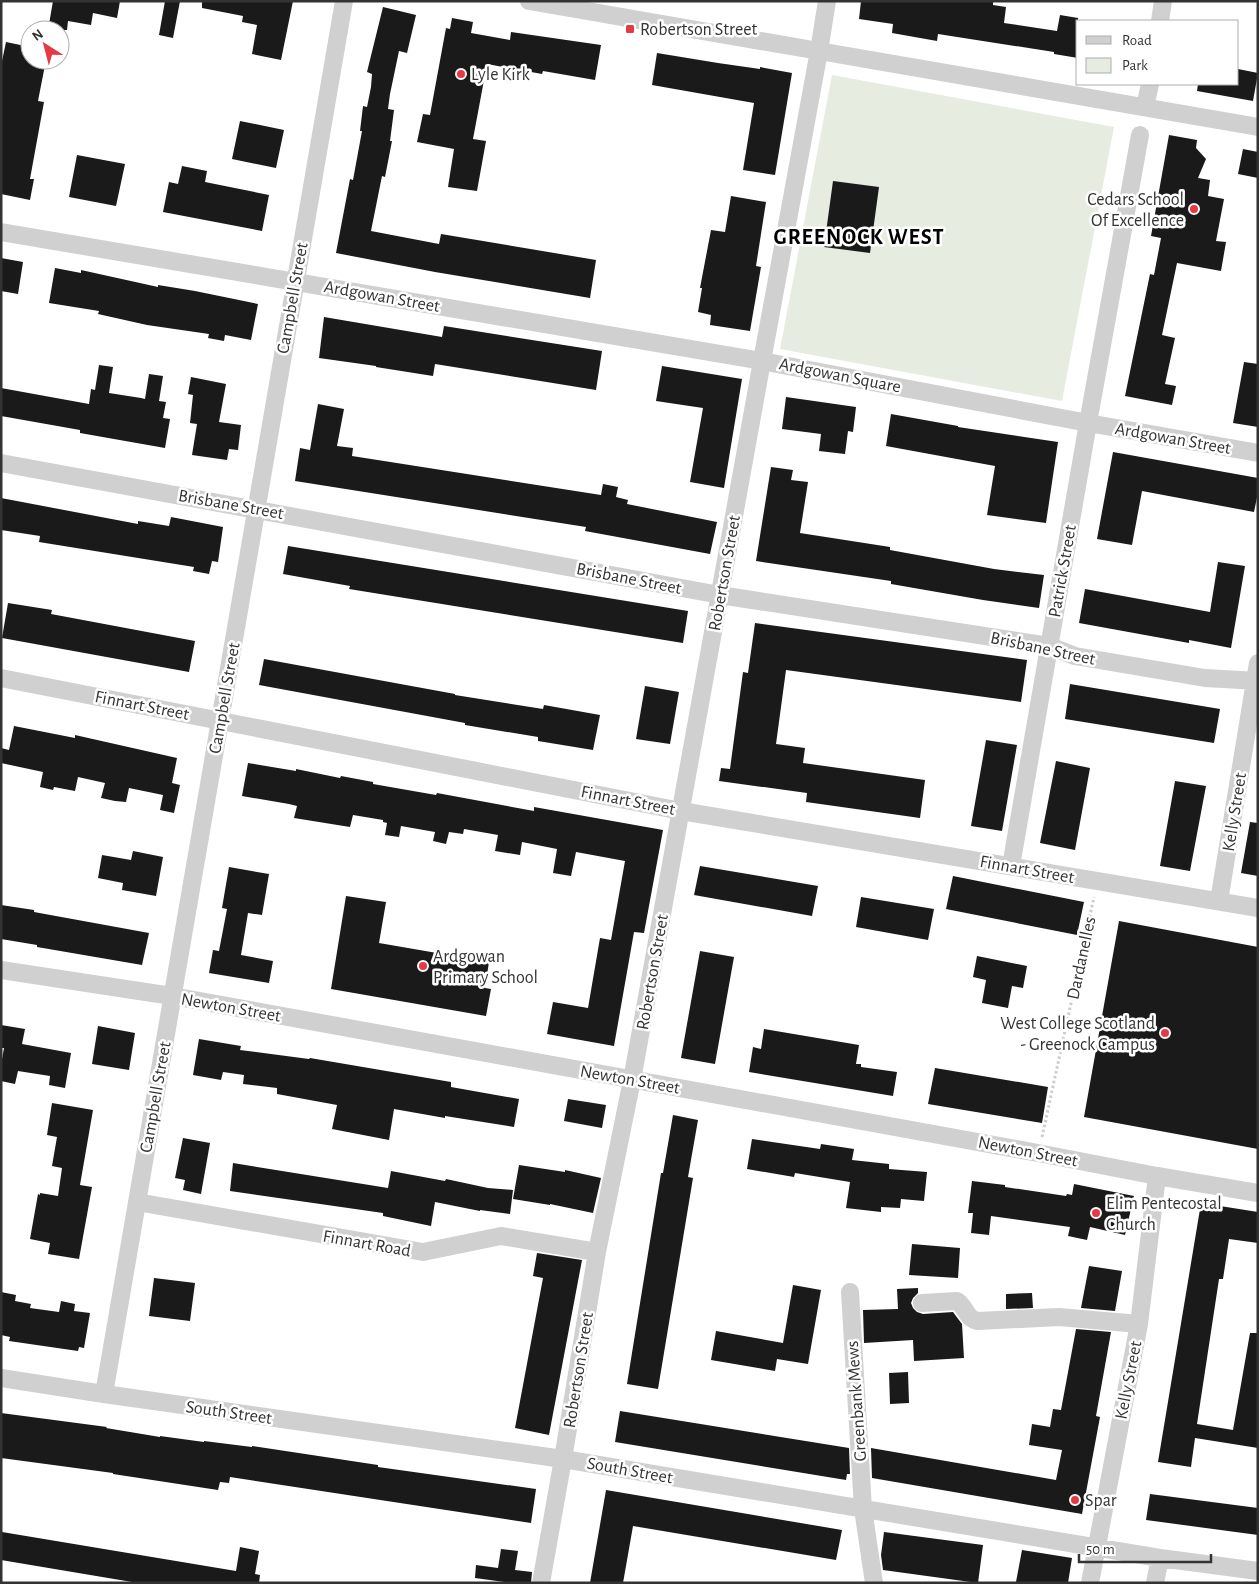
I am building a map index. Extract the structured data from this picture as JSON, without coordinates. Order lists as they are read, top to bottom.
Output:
{
  "streets": {
    "street": [
      "Ardgowan Street",
      "Campbell Street",
      "Ardgowan Square",
      "Brisbane Street",
      "Patrick Street",
      "Robertson Street",
      "Finnart Street",
      "Kelly Street",
      "Newton Street",
      "Finnart Road",
      "Greenbank Mews",
      "South Street"
    ],
    "path": ["Dardanelles"]
  },
  "crossings": [
    ["Ardgowan Street", "Campbell Street"],
    ["Ardgowan Street", "Ardgowan Square"],
    ["Ardgowan Street", "Patrick Street"],
    ["Ardgowan Street", "Robertson Street"],
    ["Campbell Street", "Brisbane Street"],
    ["Campbell Street", "Finnart Street"],
    ["Campbell Street", "Newton Street"],
    ["Campbell Street", "Finnart Road"],
    ["Campbell Street", "South Street"],
    ["Ardgowan Square", "Patrick Street"],
    ["Ardgowan Square", "Robertson Street"],
    ["Brisbane Street", "Patrick Street"],
    ["Brisbane Street", "Robertson Street"],
    ["Brisbane Street", "Kelly Street"],
    ["Patrick Street", "Finnart Street"],
    ["Robertson Street", "Finnart Street"],
    ["Robertson Street", "Newton Street"],
    ["Robertson Street", "Finnart Road"],
    ["Robertson Street", "South Street"],
    ["Finnart Street", "Kelly Street"],
    ["Finnart Street", "Dardanelles"],
    ["Kelly Street", "Newton Street"],
    ["Kelly Street", "South Street"],
    ["Dardanelles", "Newton Street"],
    ["Greenbank Mews", "South Street"]
  ],
  "districts": ["GREENOCK WEST"],
  "places": {
    "transit": ["Robertson Street"],
    "other": [
      "Lyle Kirk",
      "Cedars School Of Excellence",
      "Ardgowan Primary School",
      "West College Scotland - Greenock Campus",
      "Elim Pentecostal Church",
      "Spar"
    ]
  },
  "legend": ["Road", "Park"],
  "scale_bar": "50 m",
  "north": "top left"
}
